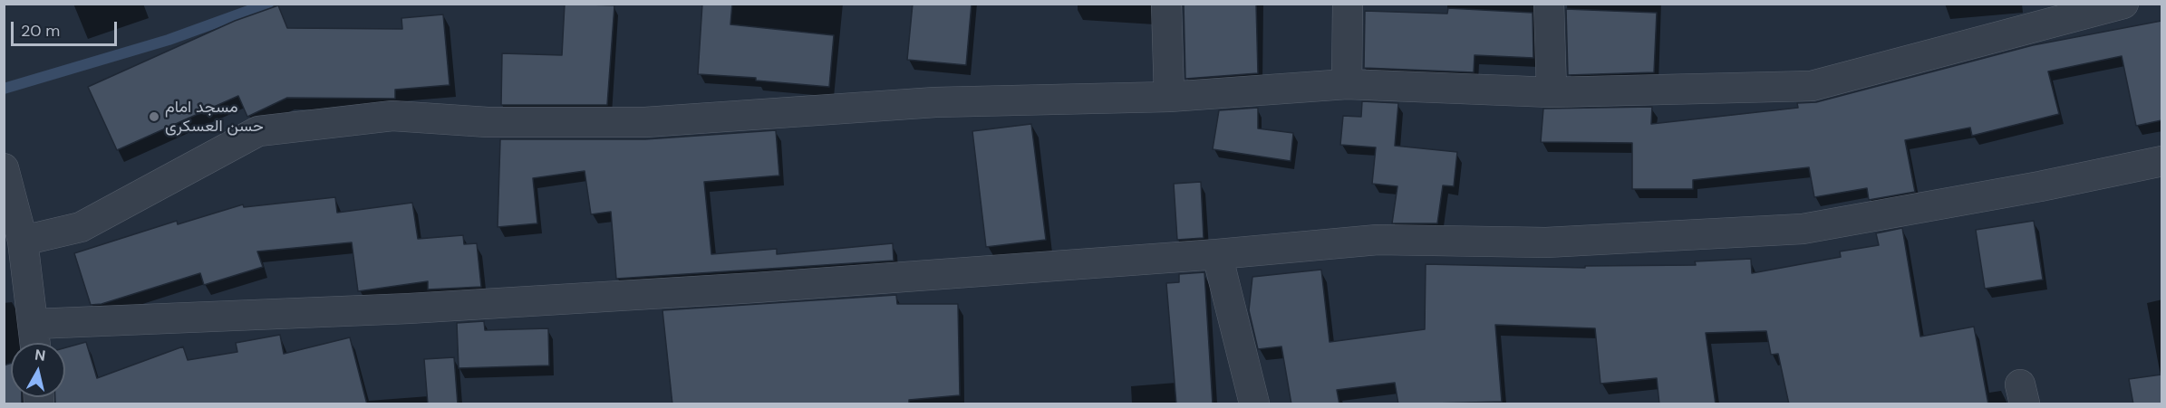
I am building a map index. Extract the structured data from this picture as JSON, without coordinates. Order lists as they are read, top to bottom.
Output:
{
  "places": ["مسجد امام حسن العسکری"],
  "scale_bar": "20 m",
  "north": "top"
}
